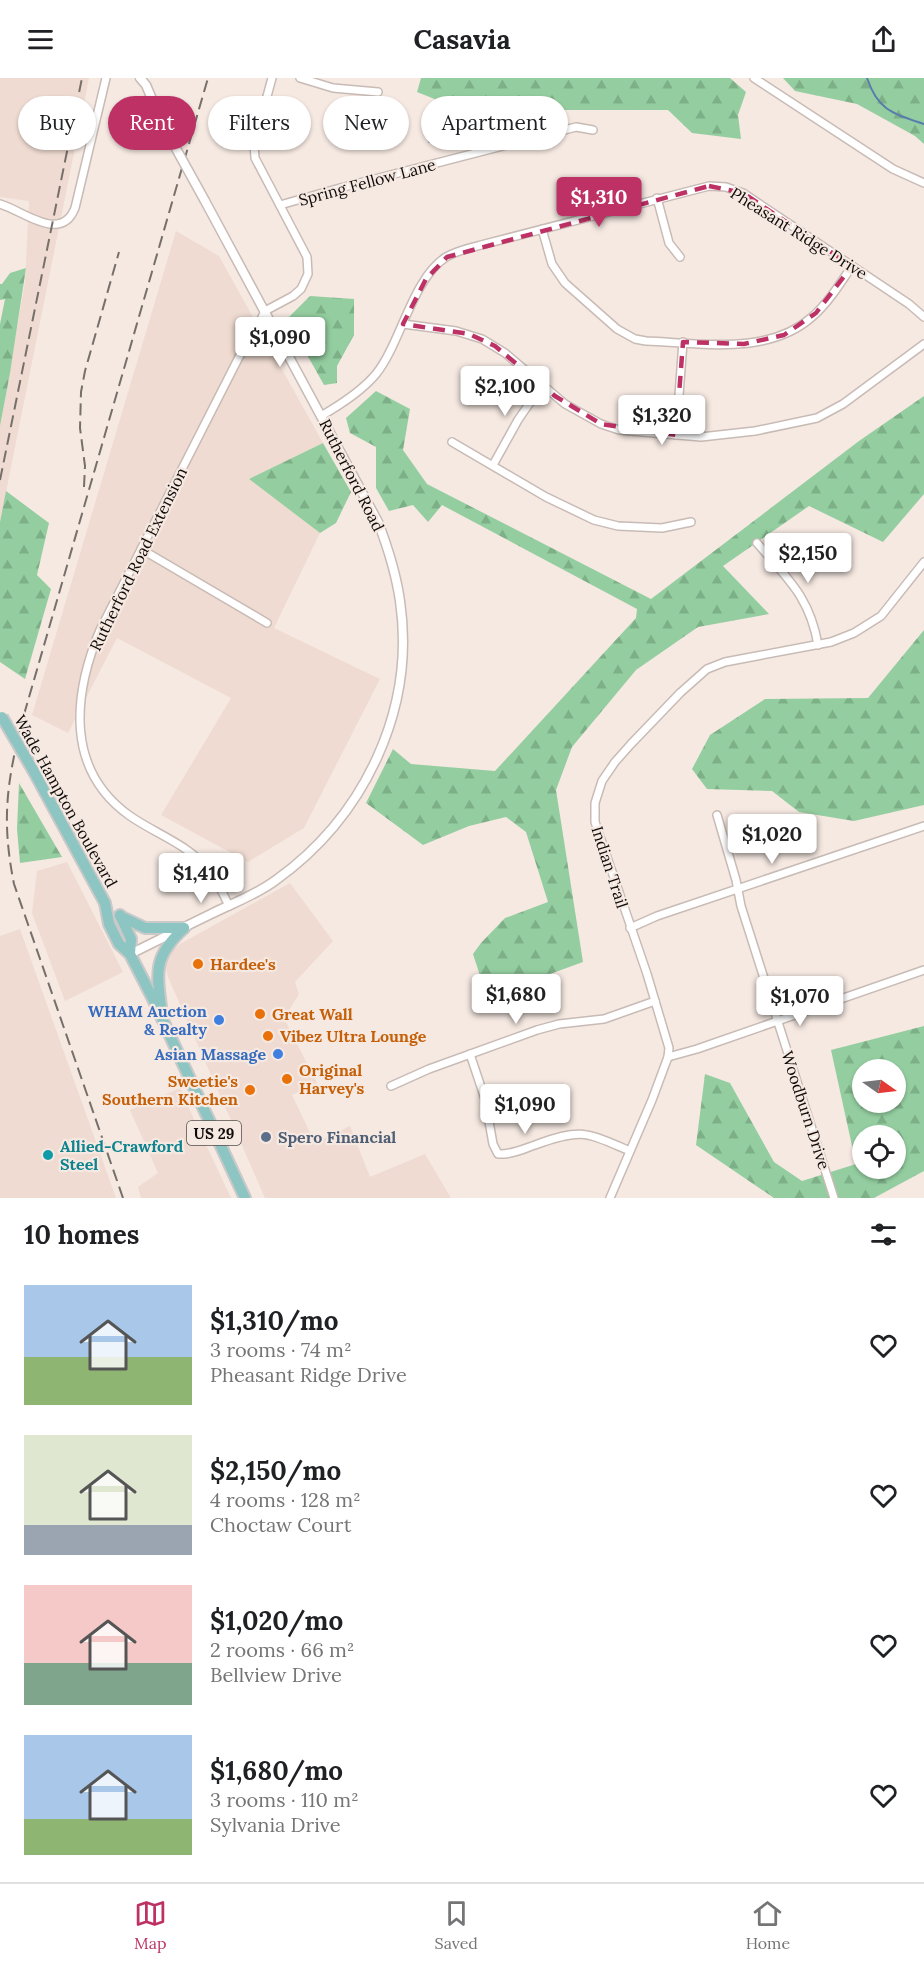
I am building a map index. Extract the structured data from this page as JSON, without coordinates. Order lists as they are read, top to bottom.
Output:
{
  "streets": {
    "main road": ["Wade Hampton Boulevard", "US 29"],
    "street": [
      "Spring Fellow Lane",
      "Pheasant Ridge Drive",
      "Rutherford Road",
      "Rutherford Road Extension",
      "Indian Trail",
      "Woodburn Drive"
    ]
  },
  "crossings": [
    ["Pheasant Ridge Drive", "Rutherford Road"],
    ["Rutherford Road", "Rutherford Road Extension"],
    ["Rutherford Road", "Wade Hampton Boulevard"]
  ],
  "places": [
    "Hardee's",
    "Great Wall",
    "WHAM Auction & Realty",
    "Vibez Ultra Lounge",
    "Asian Massage",
    "Original Harvey's",
    "Sweetie's Southern Kitchen",
    "Spero Financial",
    "Allied-Crawford Steel"
  ],
  "north": "right",
  "page": {
    "header": "Casavia",
    "chip": [
      "Buy",
      "Rent",
      "Filters",
      "New",
      "Apartment"
    ],
    "price": [
      "$1,310",
      "$1,090",
      "$2,100",
      "$1,320",
      "$2,150",
      "$1,020",
      "$1,410",
      "$1,680",
      "$1,070",
      "$1,090"
    ],
    "heading": "10 homes",
    "list": [
      {
        "name": "$1,310/mo",
        "note": "3 rooms · 74 m² · Pheasant Ridge Drive"
      },
      {
        "name": "$2,150/mo",
        "note": "4 rooms · 128 m² · Choctaw Court"
      },
      {
        "name": "$1,020/mo",
        "note": "2 rooms · 66 m² · Bellview Drive"
      },
      {
        "name": "$1,680/mo",
        "note": "3 rooms · 110 m² · Sylvania Drive"
      }
    ],
    "tabs": ["Map", "Saved", "Home"]
  }
}
